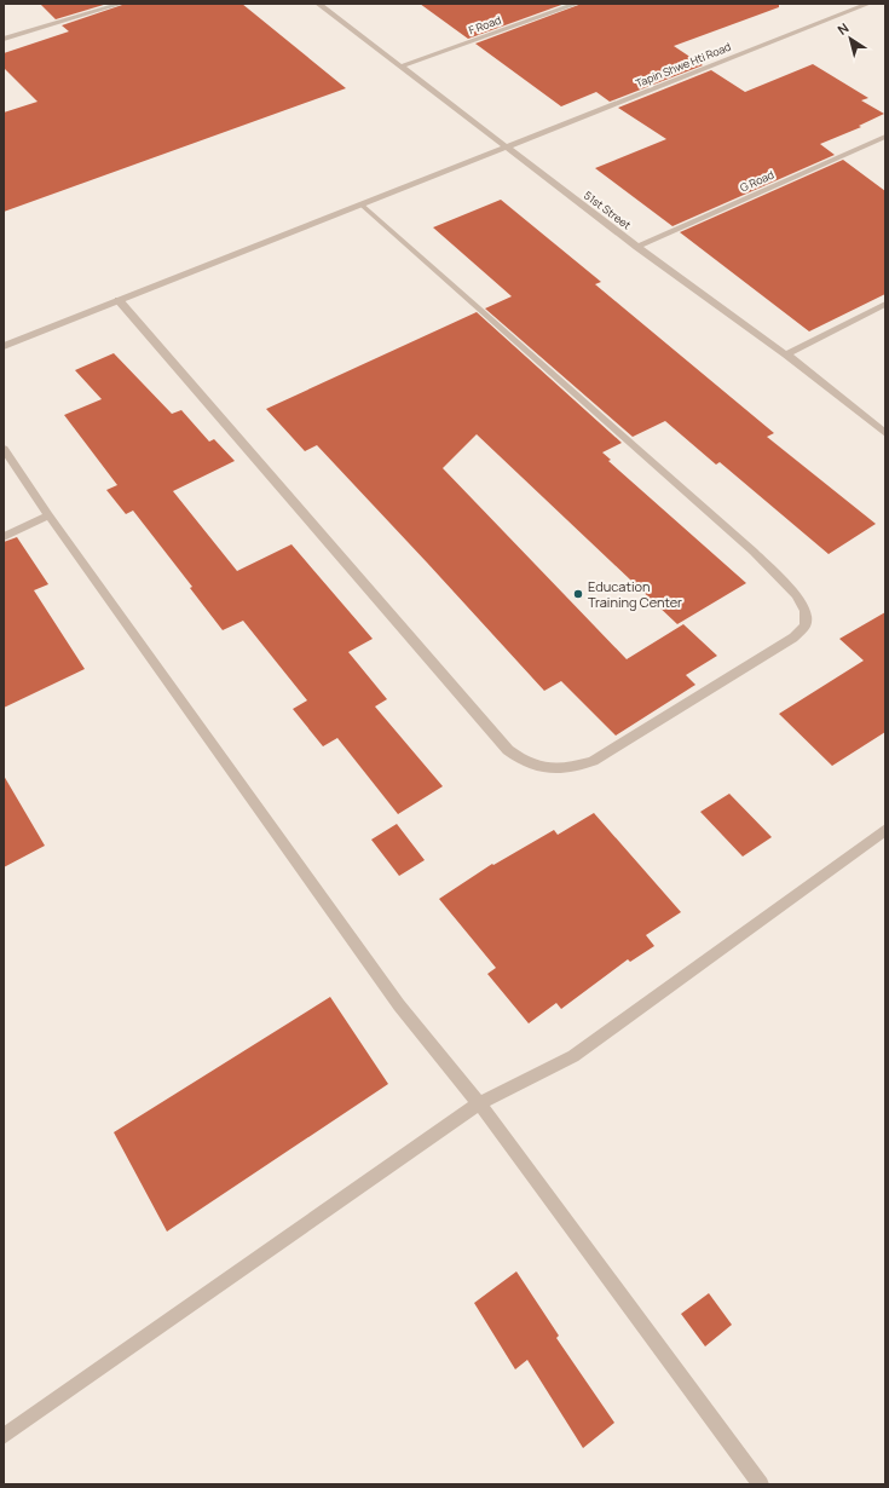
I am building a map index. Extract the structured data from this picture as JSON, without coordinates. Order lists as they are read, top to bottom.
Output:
{
  "streets": {
    "street": [
      "F Road",
      "Tapin Shwe Hti Road",
      "G Road",
      "51st Street"
    ]
  },
  "crossings": [
    ["F Road", "51st Street"],
    ["Tapin Shwe Hti Road", "51st Street"],
    ["G Road", "51st Street"]
  ],
  "places": ["Education Training Center"],
  "north": "top left"
}
